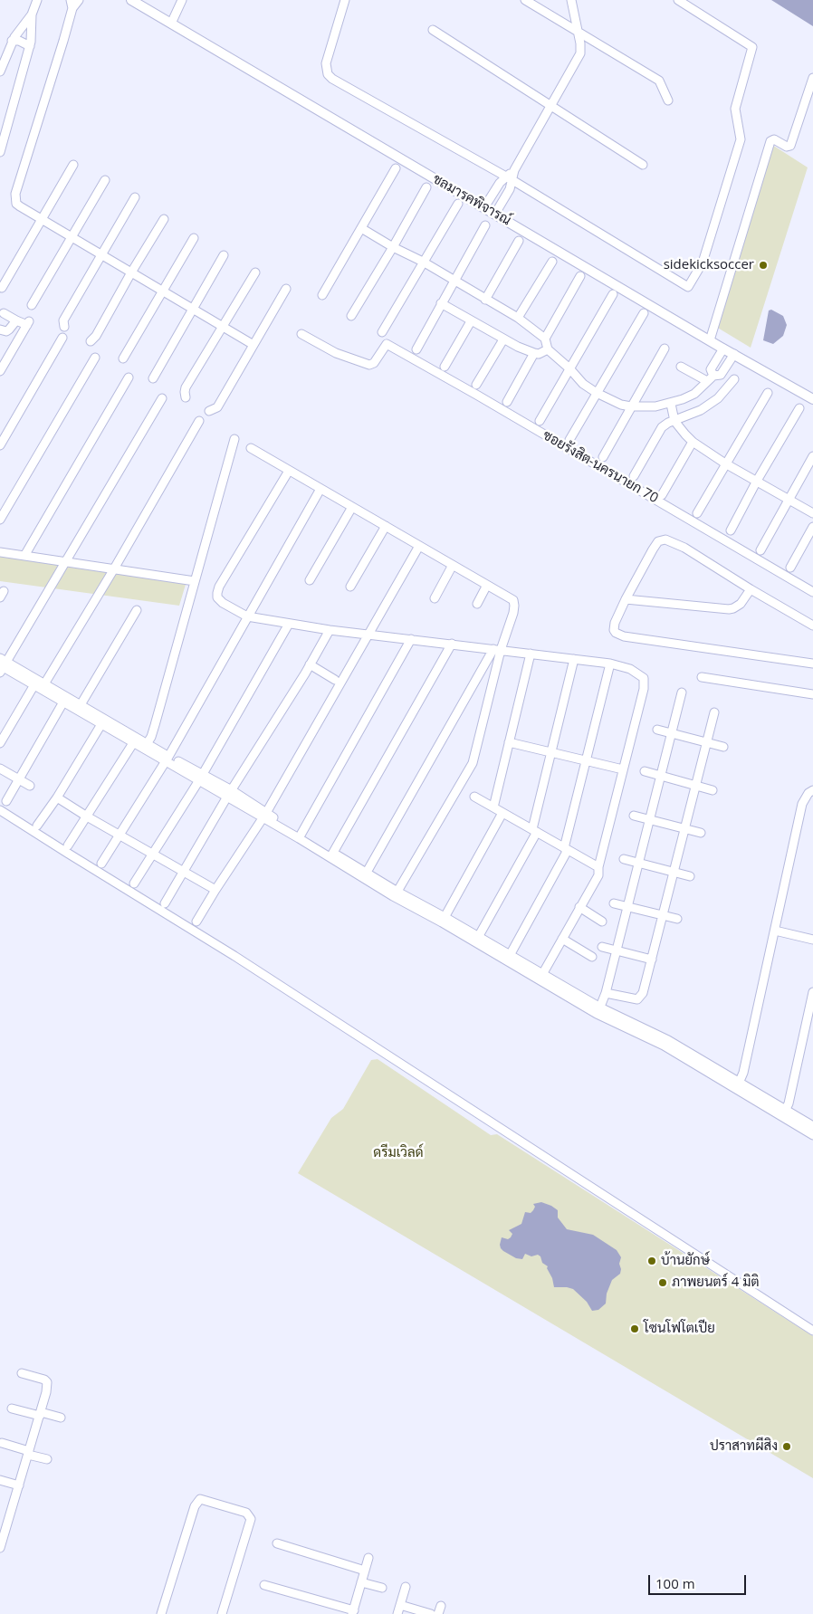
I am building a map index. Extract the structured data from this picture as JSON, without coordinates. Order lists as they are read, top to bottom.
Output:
{
  "streets": {
    "street": ["ชลมารคพิจารณ์", "ซอยรังสิต-นครนายก 70"]
  },
  "parks": ["ดรีมเวิลด์"],
  "places": [
    "sidekicksoccer",
    "บ้านยักษ์",
    "ภาพยนตร์ 4 มิติ",
    "โซนโฟโตเปีย",
    "ปราสาทผีสิง"
  ],
  "scale_bar": "100 m"
}
